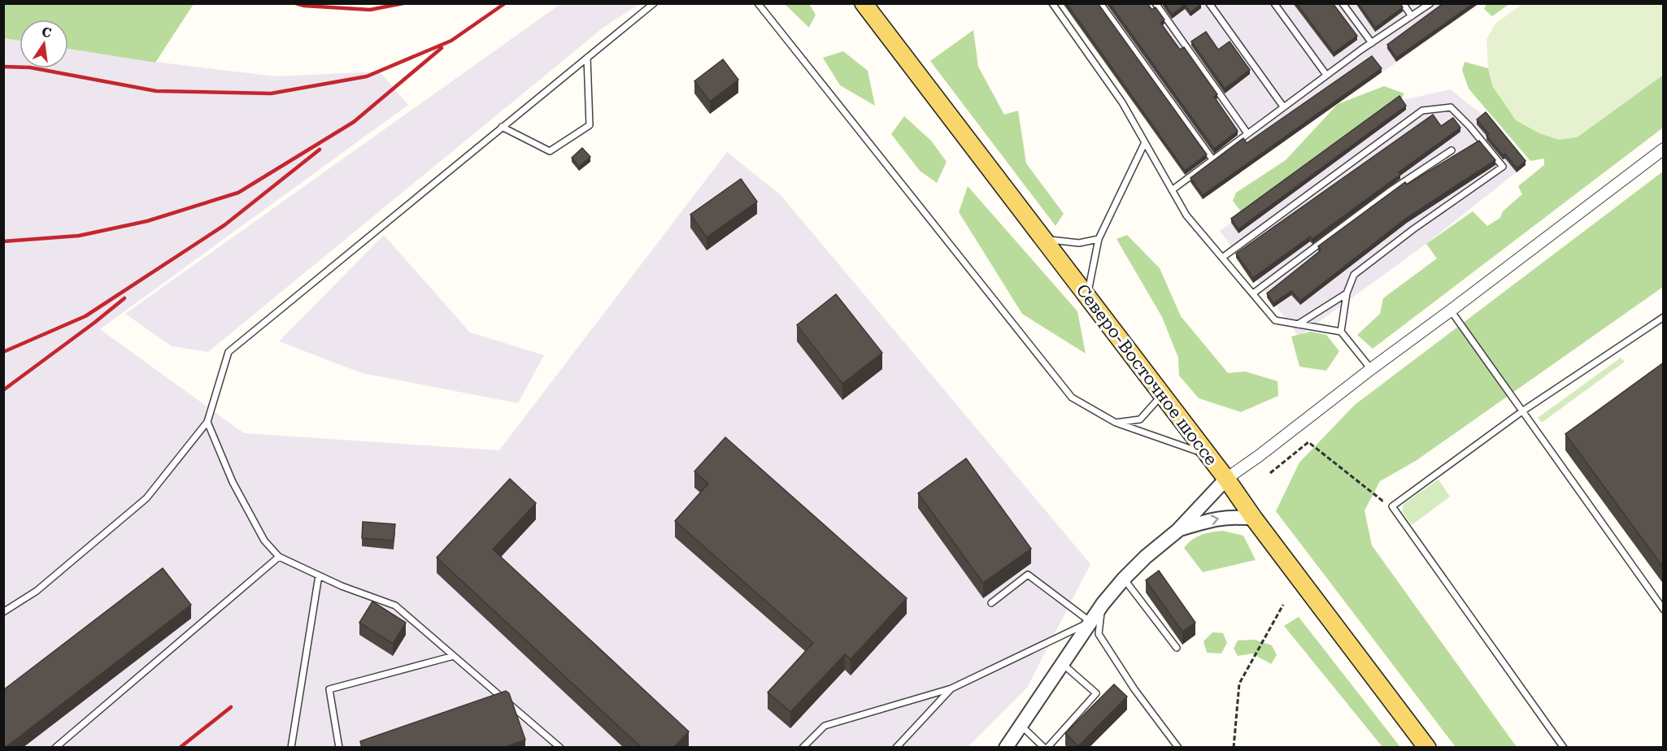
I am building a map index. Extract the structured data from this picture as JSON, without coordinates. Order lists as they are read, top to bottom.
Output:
{
  "streets": {
    "main road": ["Северо-Восточное шоссе"]
  },
  "north": "top"
}
